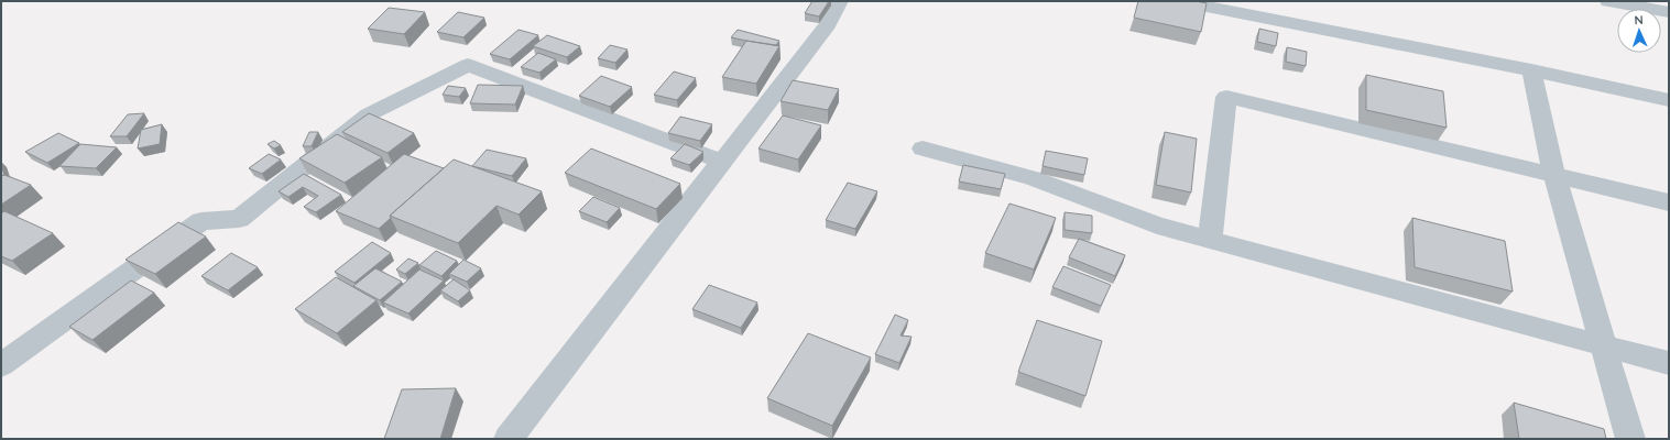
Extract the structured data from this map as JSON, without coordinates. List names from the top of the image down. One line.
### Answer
{"north":"top"}
